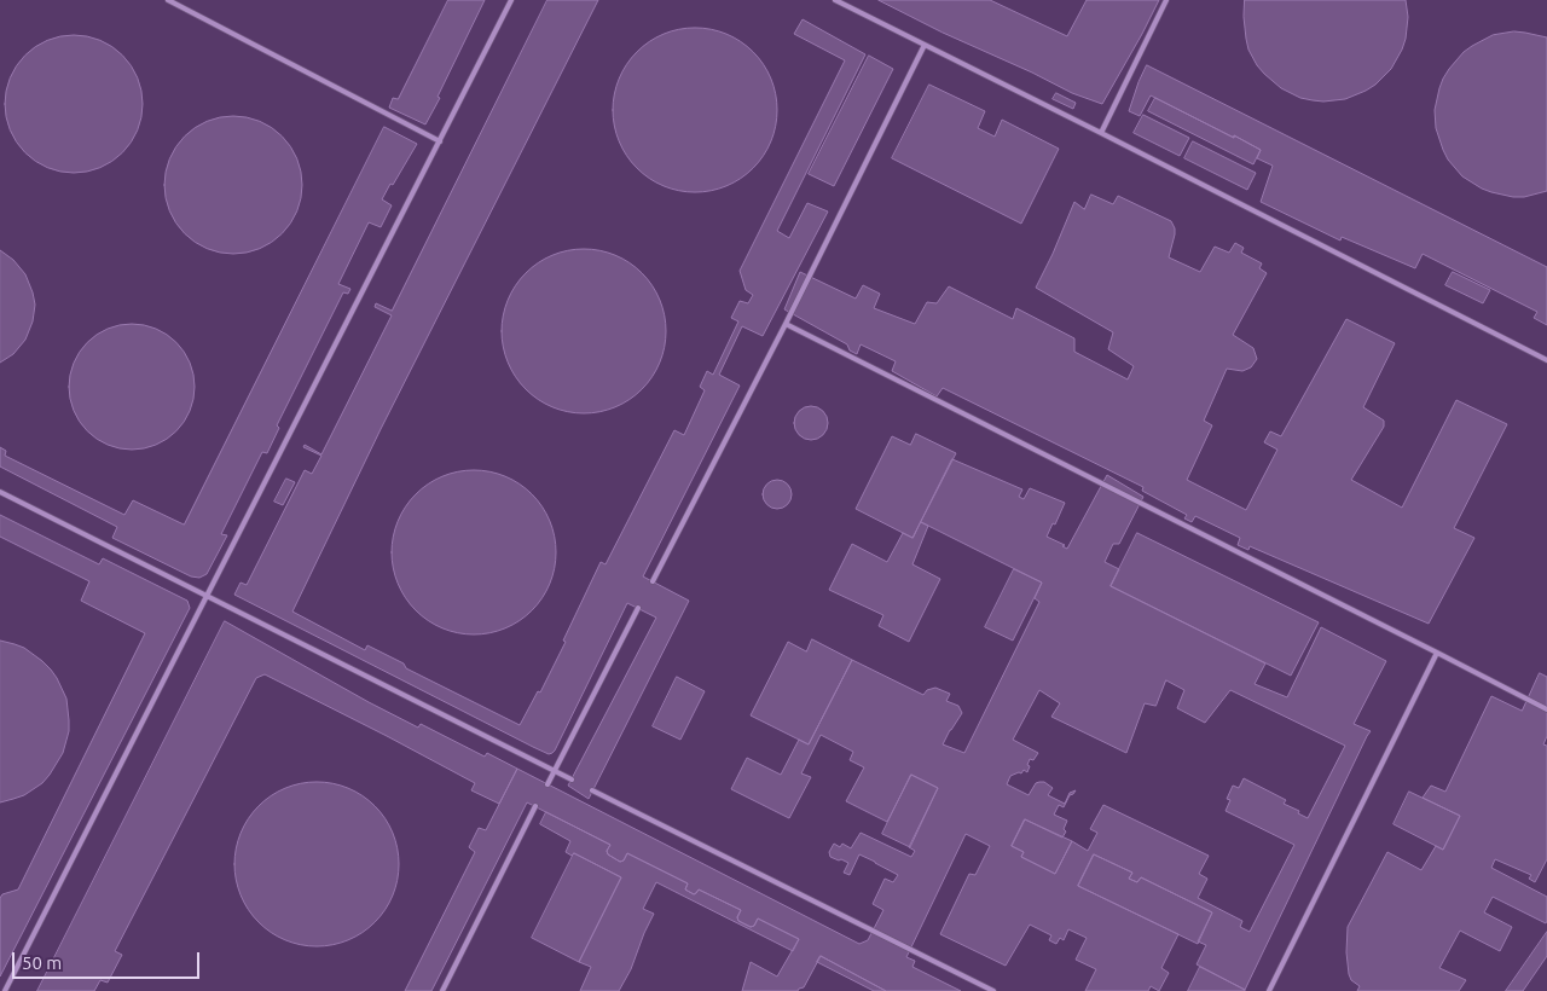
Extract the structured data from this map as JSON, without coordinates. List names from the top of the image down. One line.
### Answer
{"scale_bar":"50 m"}
